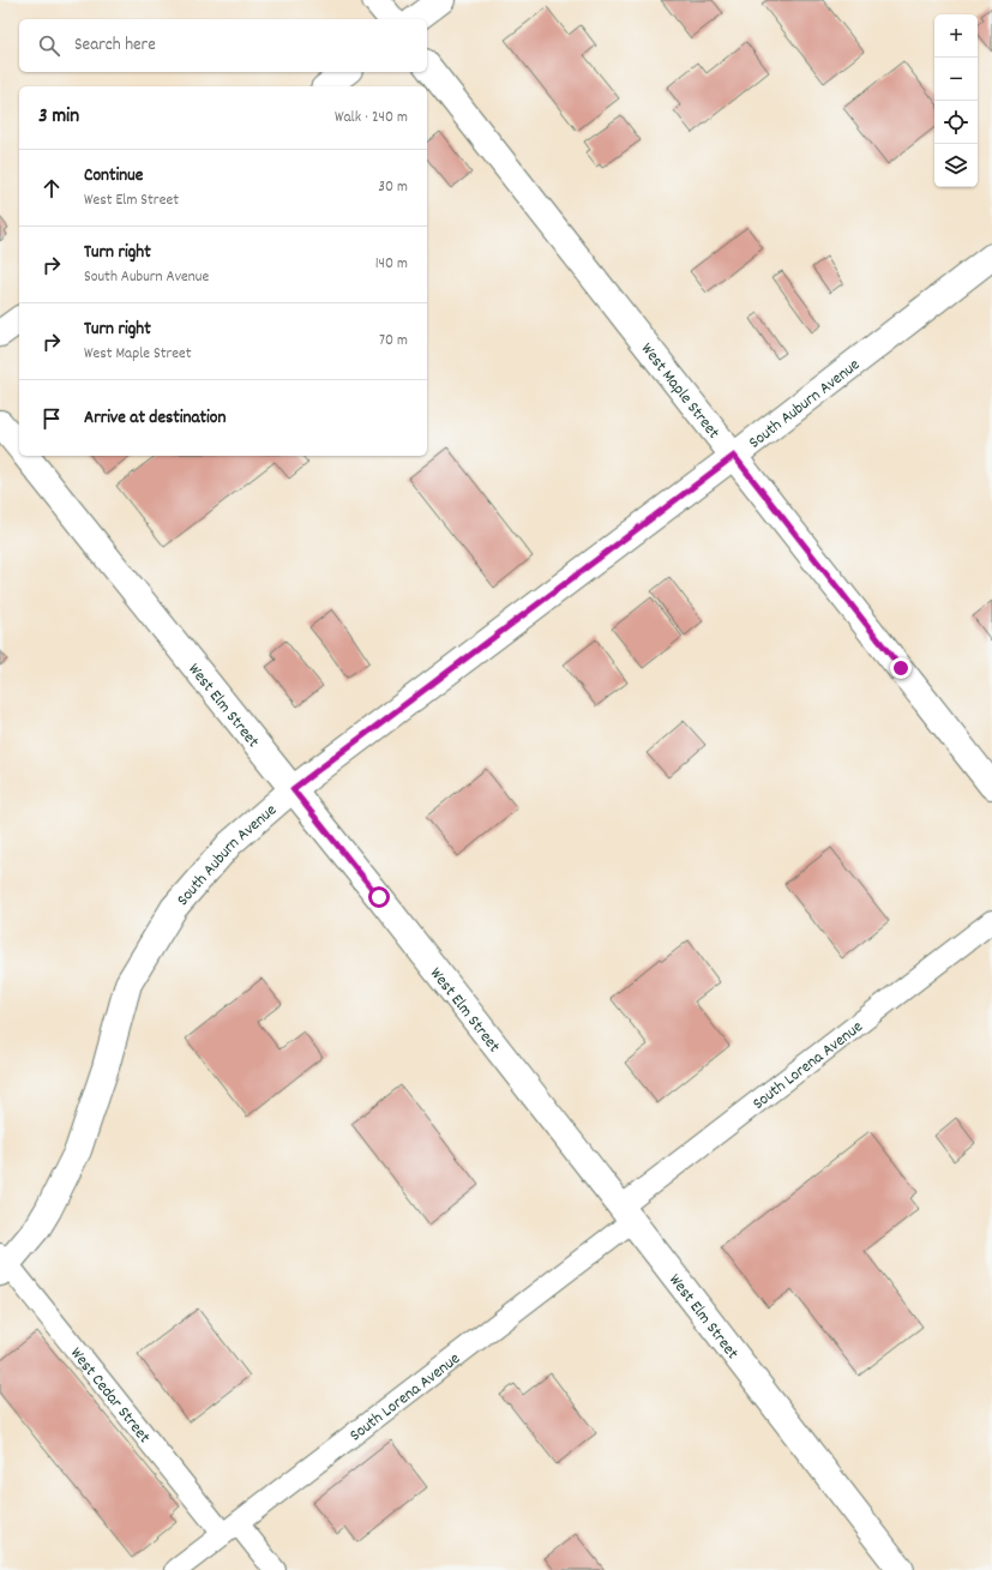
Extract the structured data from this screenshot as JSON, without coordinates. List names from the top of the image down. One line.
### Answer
{"streets":{"street":["West Maple Street","South Auburn Avenue","West Elm Street","South Lorena Avenue","West Cedar Street"]},"crossings":[["West Maple Street","South Auburn Avenue"],["South Auburn Avenue","West Elm Street"],["South Auburn Avenue","West Cedar Street"],["West Elm Street","South Lorena Avenue"],["South Lorena Avenue","West Cedar Street"]],"page":{"map_buttons":["+","−"],"search":"Search here","heading":["3 min","Walk · 240 m"],"list":[["Continue","West Elm Street","30 m"],["Turn right","South Auburn Avenue","140 m"],["Turn right","West Maple Street","70 m"],"Arrive at destination"]}}
